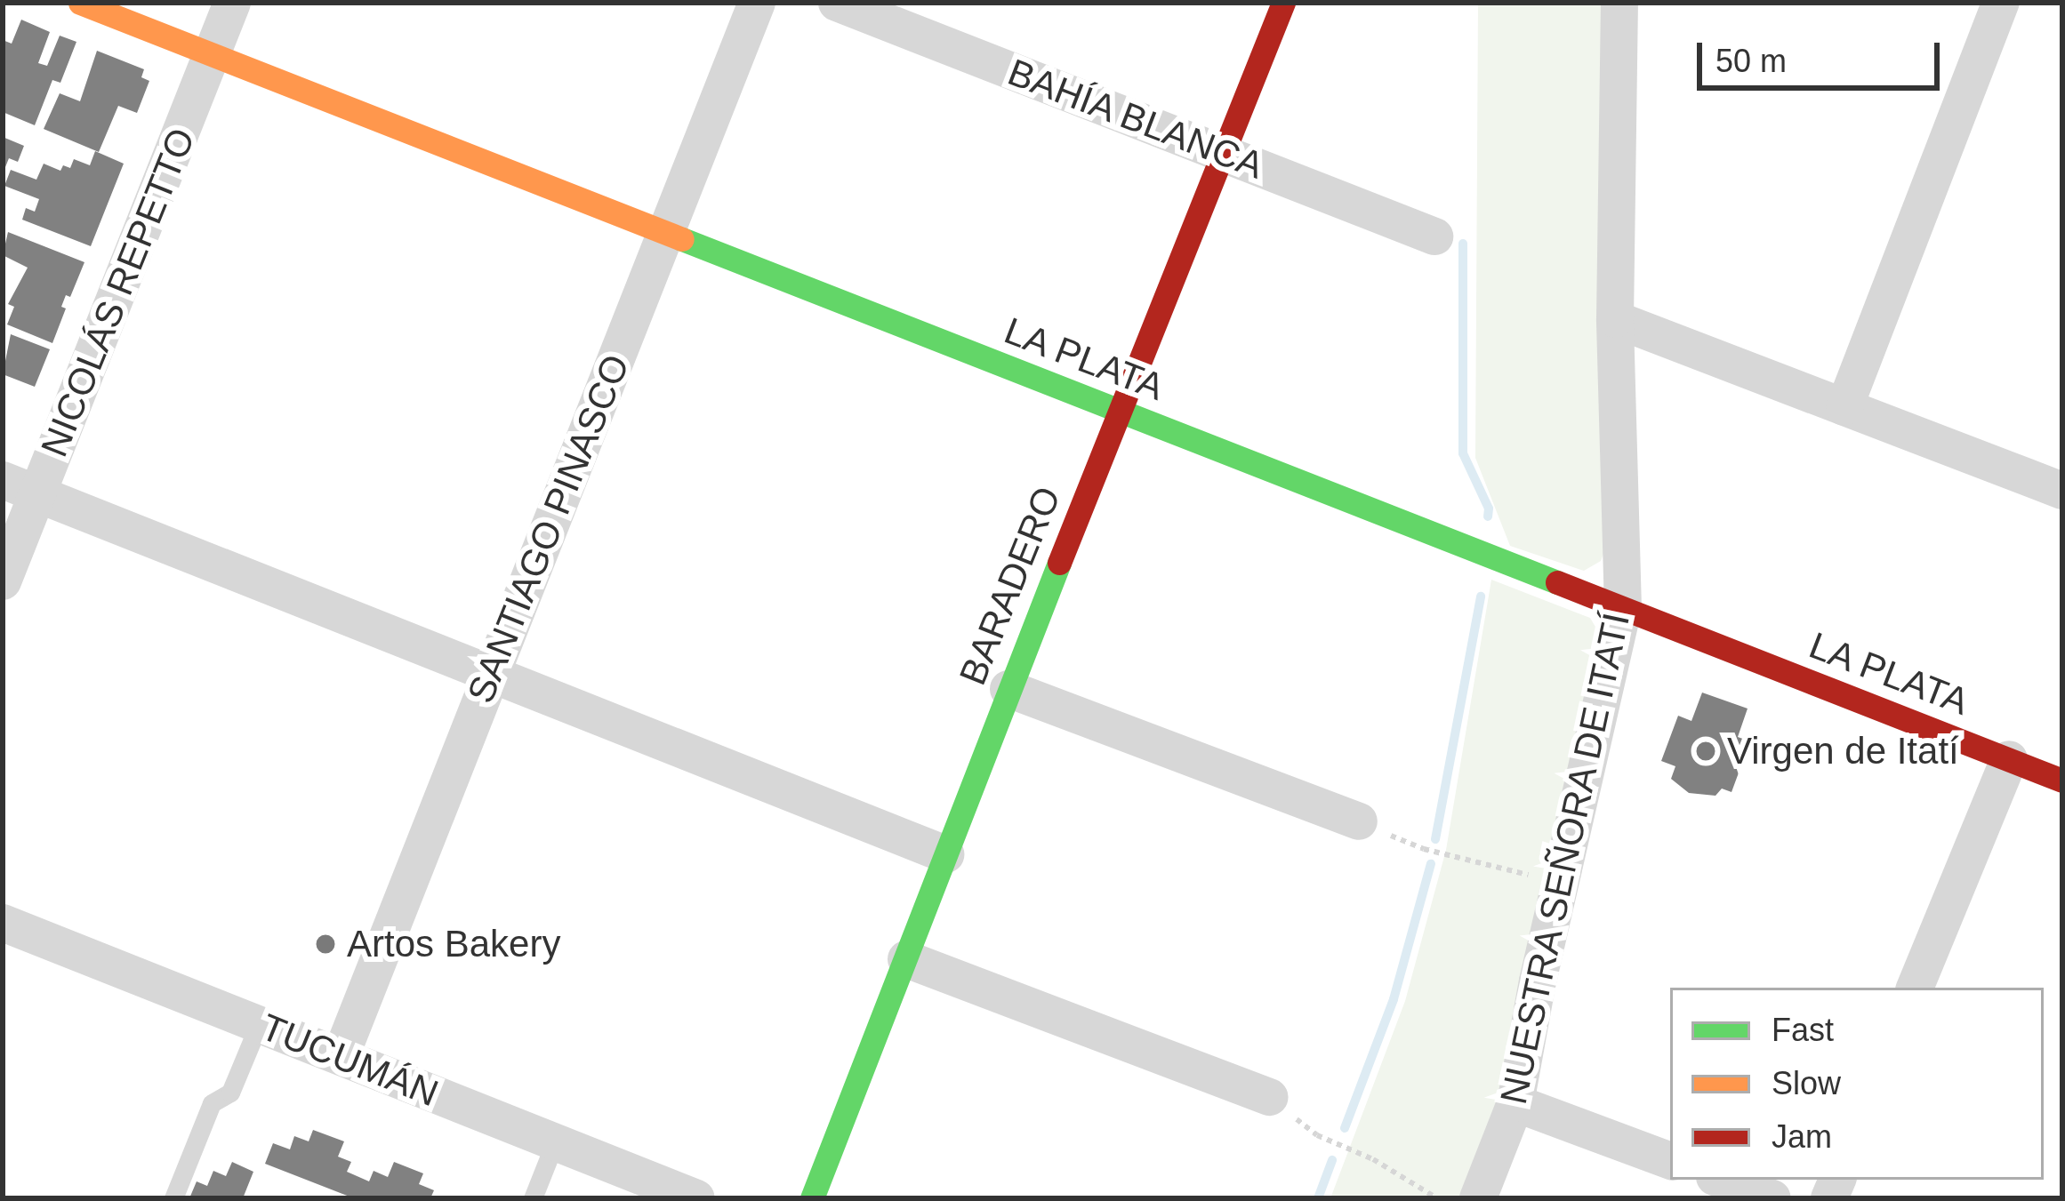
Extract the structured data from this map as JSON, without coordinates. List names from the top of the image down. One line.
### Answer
{"streets":{"street":["BAHÍA BLANCA","NICOLÁS REPETTO","LA PLATA","SANTIAGO PINASCO","BARADERO","NUESTRA SEÑORA DE ITATÍ","TUCUMÁN"]},"crossings":[["BAHÍA BLANCA","BARADERO"],["NICOLÁS REPETTO","LA PLATA"],["LA PLATA","SANTIAGO PINASCO"],["LA PLATA","BARADERO"],["LA PLATA","NUESTRA SEÑORA DE ITATÍ"],["SANTIAGO PINASCO","TUCUMÁN"]],"places":["Virgen de Itatí","Artos Bakery"],"legend":["Fast","Slow","Jam"],"scale_bar":"50 m"}
